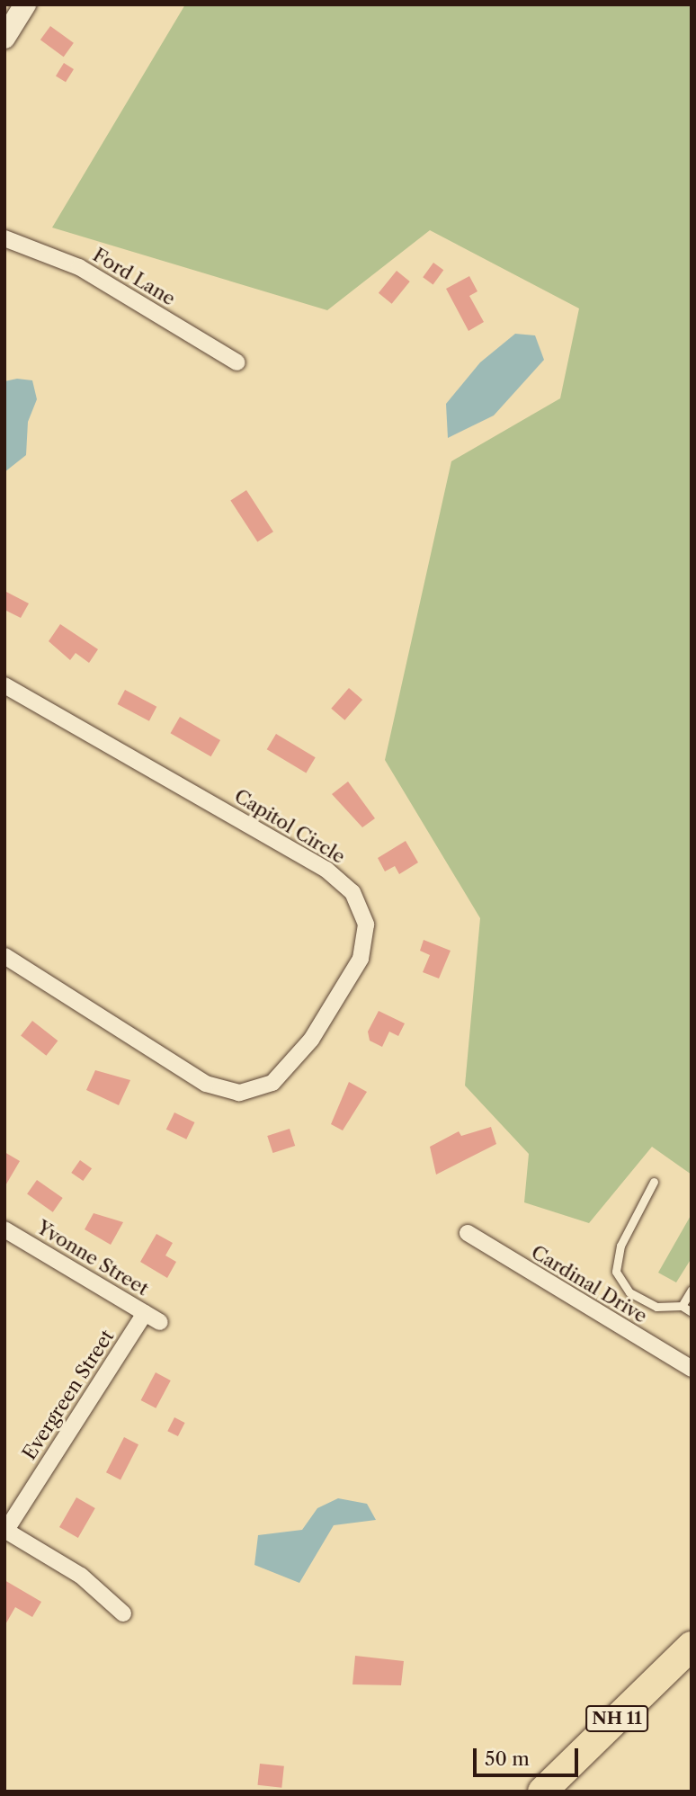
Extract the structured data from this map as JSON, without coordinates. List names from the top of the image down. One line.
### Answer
{"streets":{"highway":["NH 11"],"street":["Ford Lane","Capitol Circle","Yvonne Street","Cardinal Drive","Evergreen Street"]},"crossings":[["Yvonne Street","Evergreen Street"]],"scale_bar":"50 m"}
